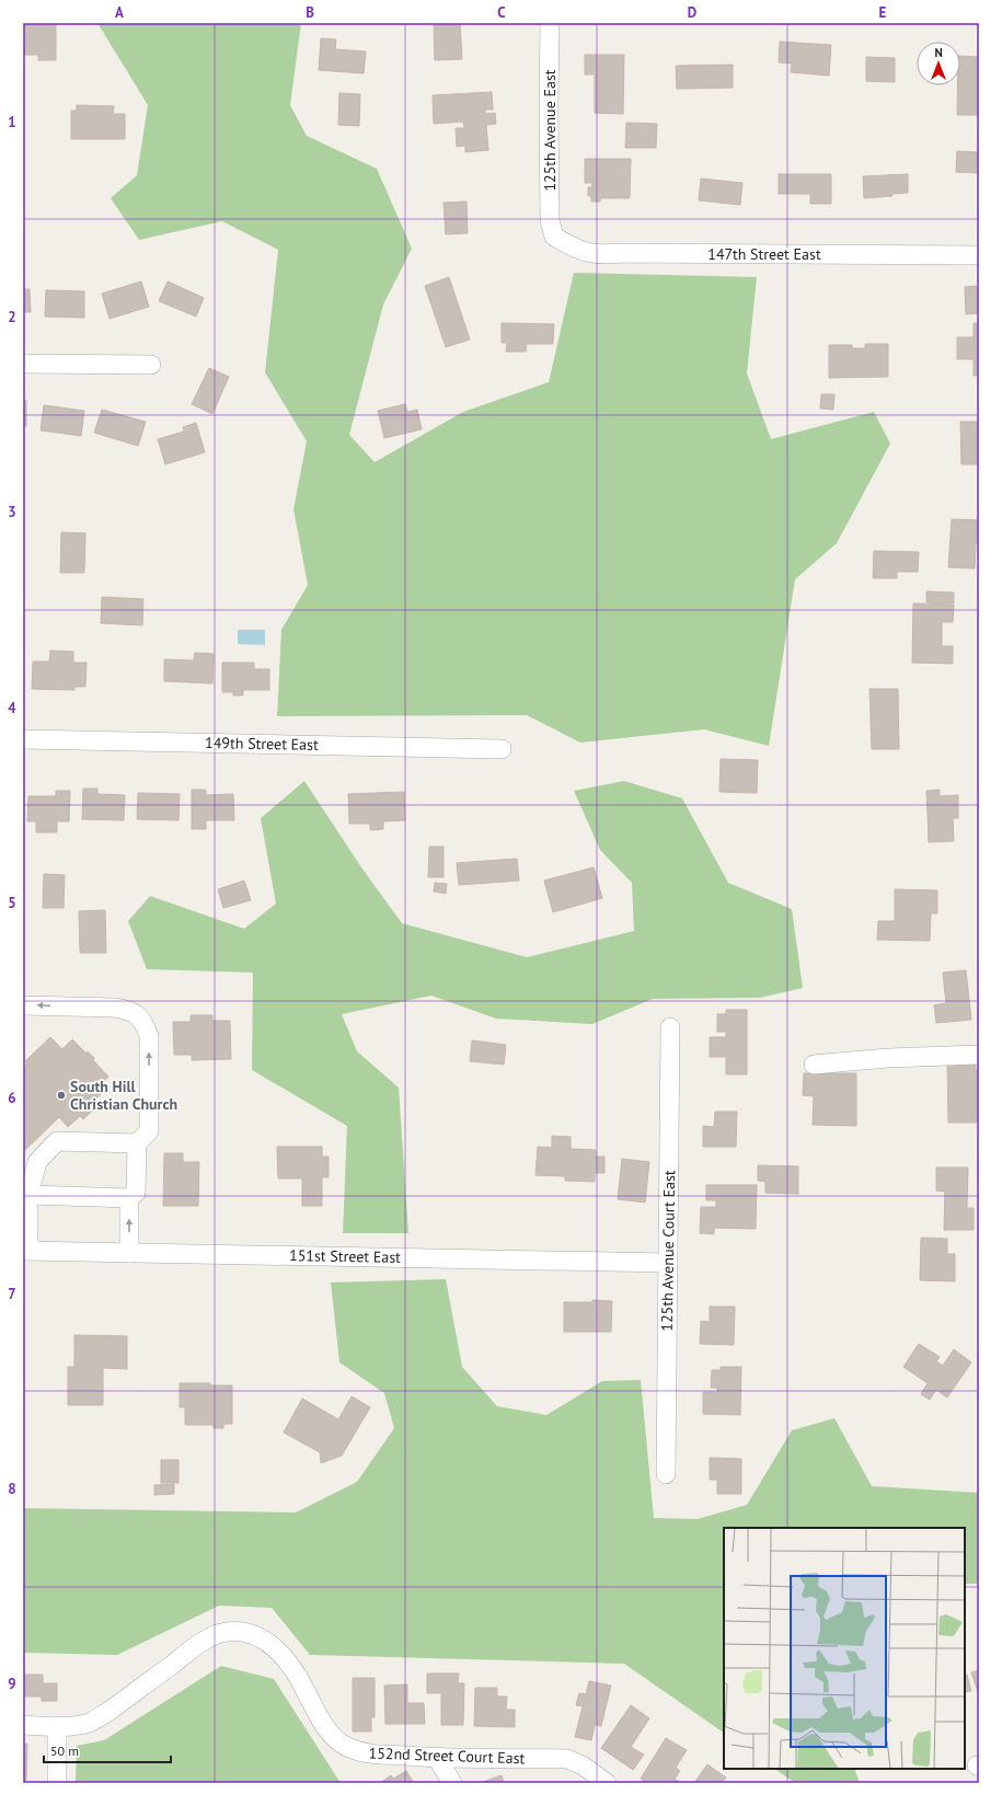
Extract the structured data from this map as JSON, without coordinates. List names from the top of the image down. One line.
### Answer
{"streets":{"street":["125th Avenue East","147th Street East","149th Street East","125th Avenue Court East","151st Street East","152nd Street Court East"]},"crossings":[["125th Avenue East","147th Street East"],["125th Avenue Court East","151st Street East"]],"places":["South Hill Christian Church"],"scale_bar":"50 m","north":"top","grid":{"columns":["A","B","C","D","E"],"rows":["1","2","3","4","5","6","7","8","9"]}}
